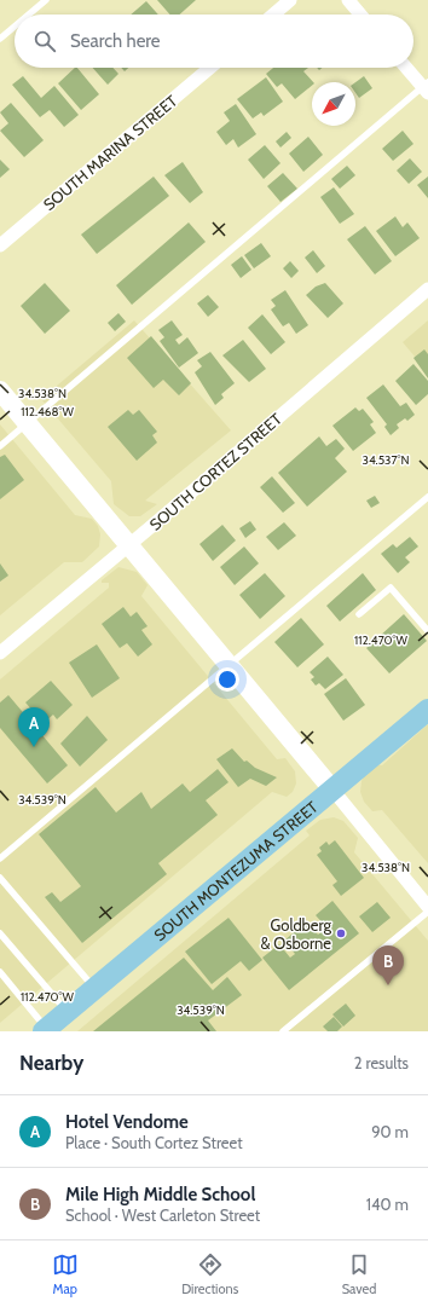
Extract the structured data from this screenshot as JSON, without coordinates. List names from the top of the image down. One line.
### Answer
{"streets":{"main road":["SOUTH MONTEZUMA STREET"],"street":["SOUTH MARINA STREET","SOUTH CORTEZ STREET"]},"places":["Goldberg & Osborne"],"north":"bottom left","page":{"search":"Search here","pins":["A","B"],"heading":["Nearby","2 results"],"list":[{"mark":"A","name":"Hotel Vendome","note":"Place · South Cortez Street","value":"90 m"},{"mark":"B","name":"Mile High Middle School","note":"School · West Carleton Street","value":"140 m"}],"nav":["Map","Directions","Saved"]},"coordinates":["34.538°N","112.468°W","34.537°N","112.470°W","34.539°N"]}
